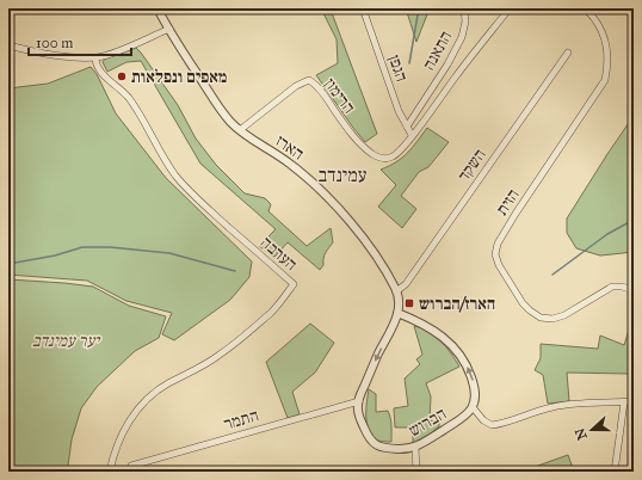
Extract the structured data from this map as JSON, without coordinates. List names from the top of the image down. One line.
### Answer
{"streets":{"street":["התאנה","הגפן","הרימון","הארז","השקד","הזית","הערבה","התמר","הברוש"]},"crossings":[["התאנה","הגפן"],["הגפן","הרימון"],["הרימון","הארז"],["הארז","השקד"],["הארז","התמר"],["הארז","הברוש"],["התמר","הברוש"]],"districts":["עמינדב"],"parks":["יער עמינדב"],"places":{"other":["מאפים ונפלאות"],"transit":["הארז/הברוש"]},"scale_bar":"100 m","north":"left"}
